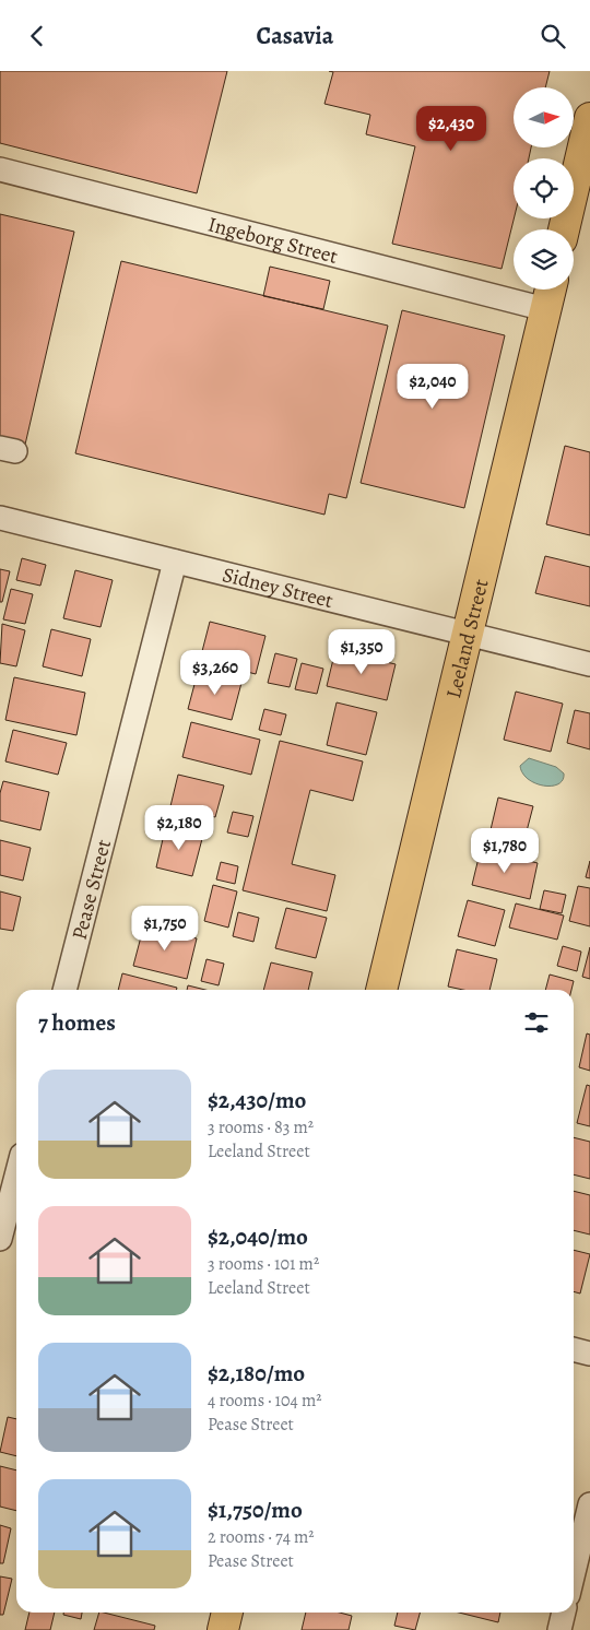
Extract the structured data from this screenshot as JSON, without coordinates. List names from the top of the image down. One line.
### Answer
{"streets":{"main road":["Leeland Street"],"street":["Ingeborg Street","Sidney Street","Pease Street"]},"crossings":[["Ingeborg Street","Leeland Street"],["Sidney Street","Leeland Street"],["Sidney Street","Pease Street"]],"north":"right","page":{"header":"Casavia","price":["$2,430","$2,040","$1,350","$3,260","$2,180","$1,780","$1,750"],"heading":"7 homes","list":[{"name":"$2,430/mo","note":"3 rooms · 83 m² · Leeland Street"},{"name":"$2,040/mo","note":"3 rooms · 101 m² · Leeland Street"},{"name":"$2,180/mo","note":"4 rooms · 104 m² · Pease Street"},{"name":"$1,750/mo","note":"2 rooms · 74 m² · Pease Street"}]}}
